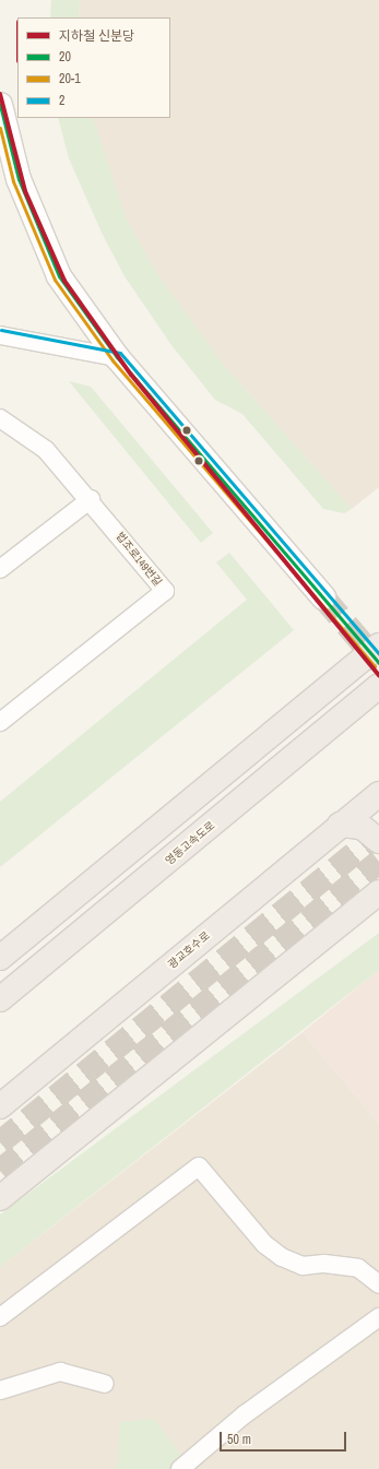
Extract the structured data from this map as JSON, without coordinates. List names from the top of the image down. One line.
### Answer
{"streets":{"highway":["영동고속도로","광교호수로"],"street":["법조로149번길"]},"lines":["metro line 신분당","transit line 20","transit line 20-1","transit line 2"],"legend":["지하철 신분당","20","20-1","2"],"scale_bar":"50 m"}
